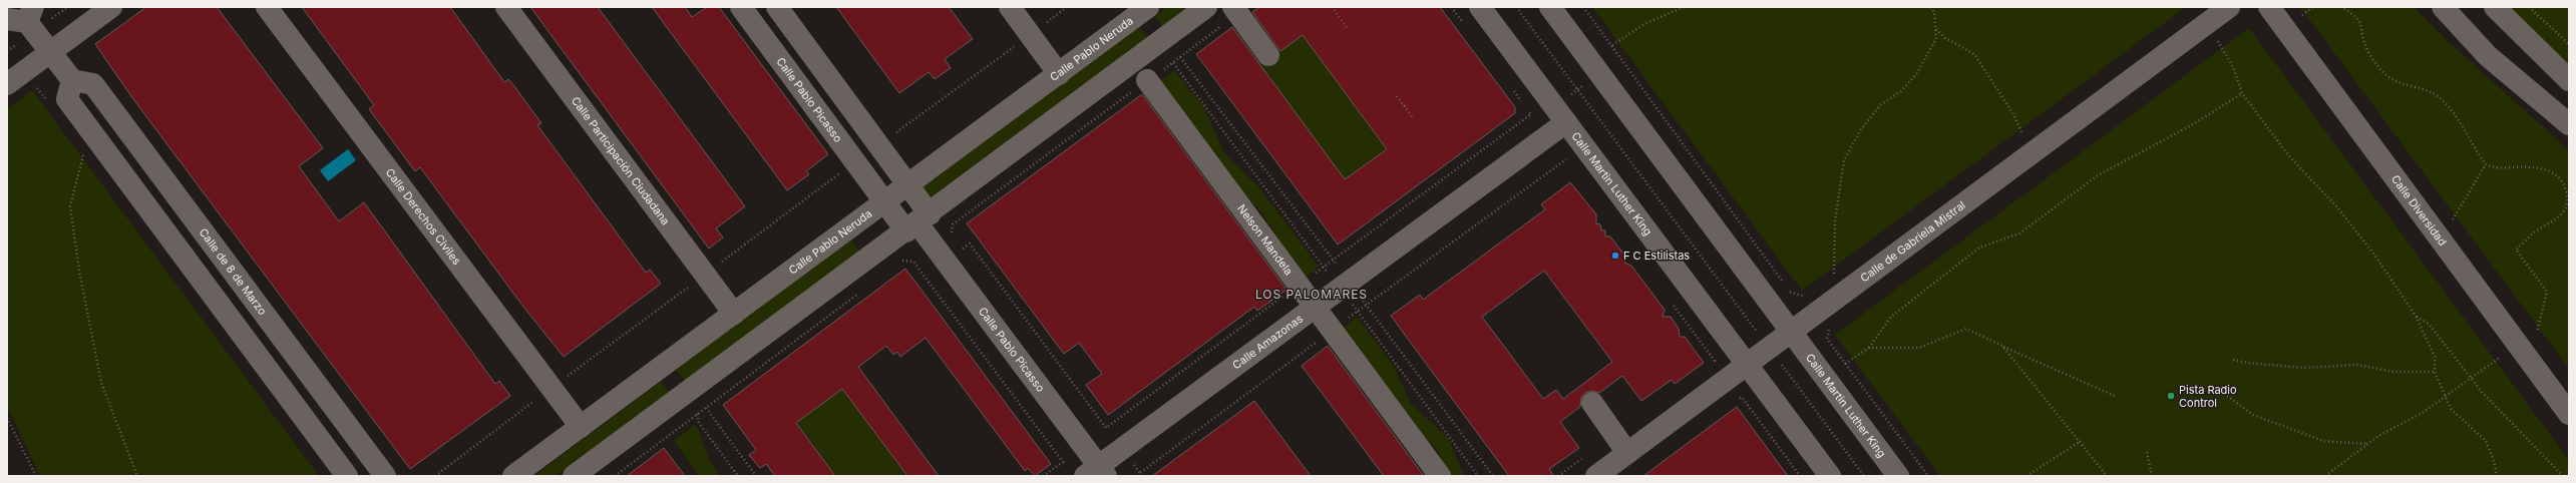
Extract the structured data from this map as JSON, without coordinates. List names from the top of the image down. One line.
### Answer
{"streets":{"street":["Calle Pablo Neruda","Calle Pablo Picasso","Calle Participación Ciudadana","Calle Martin Luther King","Calle Diversidad","Calle Derechos Civiles","Nelson Mandela","Calle de Gabriela Mistral","Calle de 8 de Marzo","Calle Amazonas"]},"crossings":[["Calle Pablo Neruda","Calle Pablo Picasso"],["Calle Pablo Neruda","Calle Participación Ciudadana"],["Calle Pablo Neruda","Calle Derechos Civiles"],["Calle Pablo Picasso","Calle Amazonas"],["Calle Martin Luther King","Calle de Gabriela Mistral"],["Calle Martin Luther King","Calle Amazonas"],["Nelson Mandela","Calle Amazonas"]],"districts":["LOS PALOMARES"],"places":["F C Estilistas","Pista Radio Control"]}
